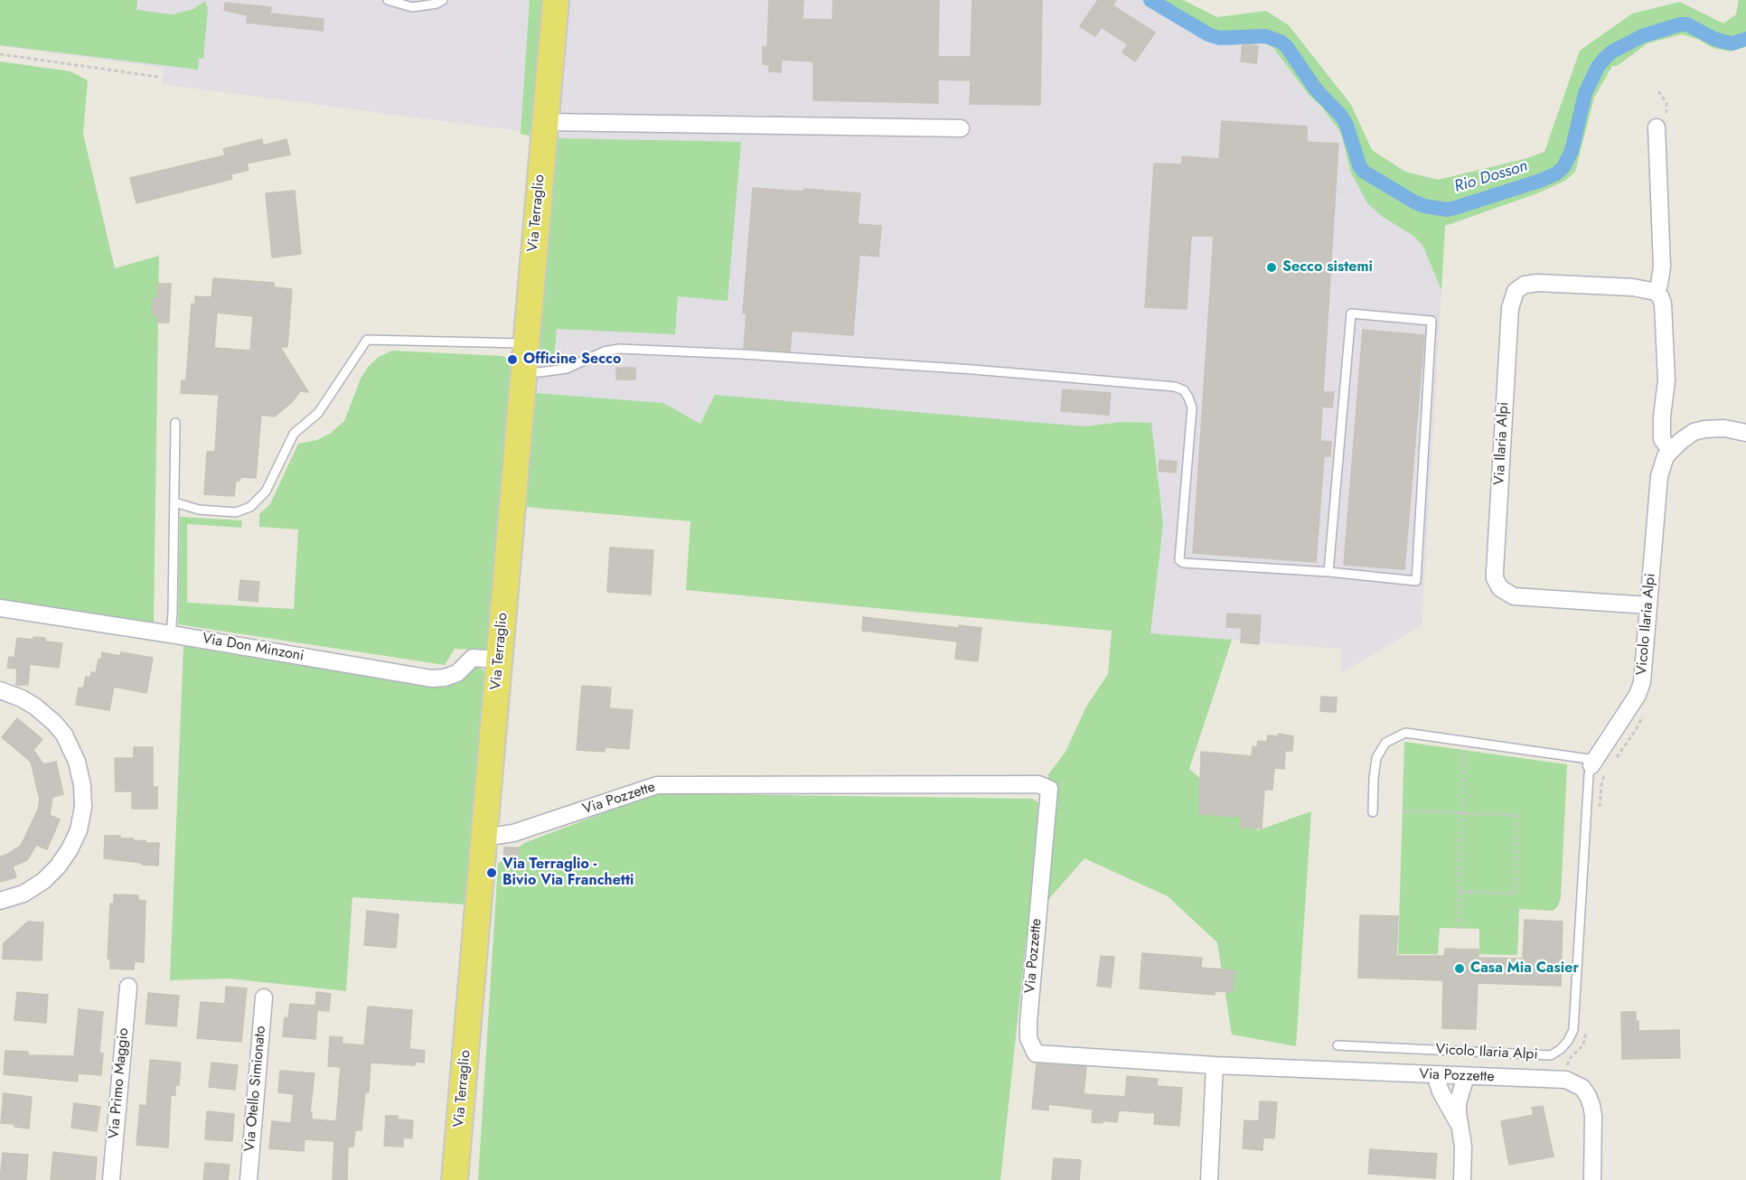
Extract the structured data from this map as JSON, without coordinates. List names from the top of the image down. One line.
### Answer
{"streets":{"main road":["Via Terraglio"],"street":["Via Ilaria Alpi","Vicolo Ilaria Alpi","Via Don Minzoni","Via Pozzette","Via Primo Maggio","Via Otello Simionato"]},"crossings":[["Via Terraglio","Via Don Minzoni"],["Via Terraglio","Via Pozzette"],["Via Ilaria Alpi","Vicolo Ilaria Alpi"]],"water":["Rio Dosson"],"places":["Secco sistemi","Officine Secco","Via Terraglio - Bivio Via Franchetti","Casa Mia Casier"]}
